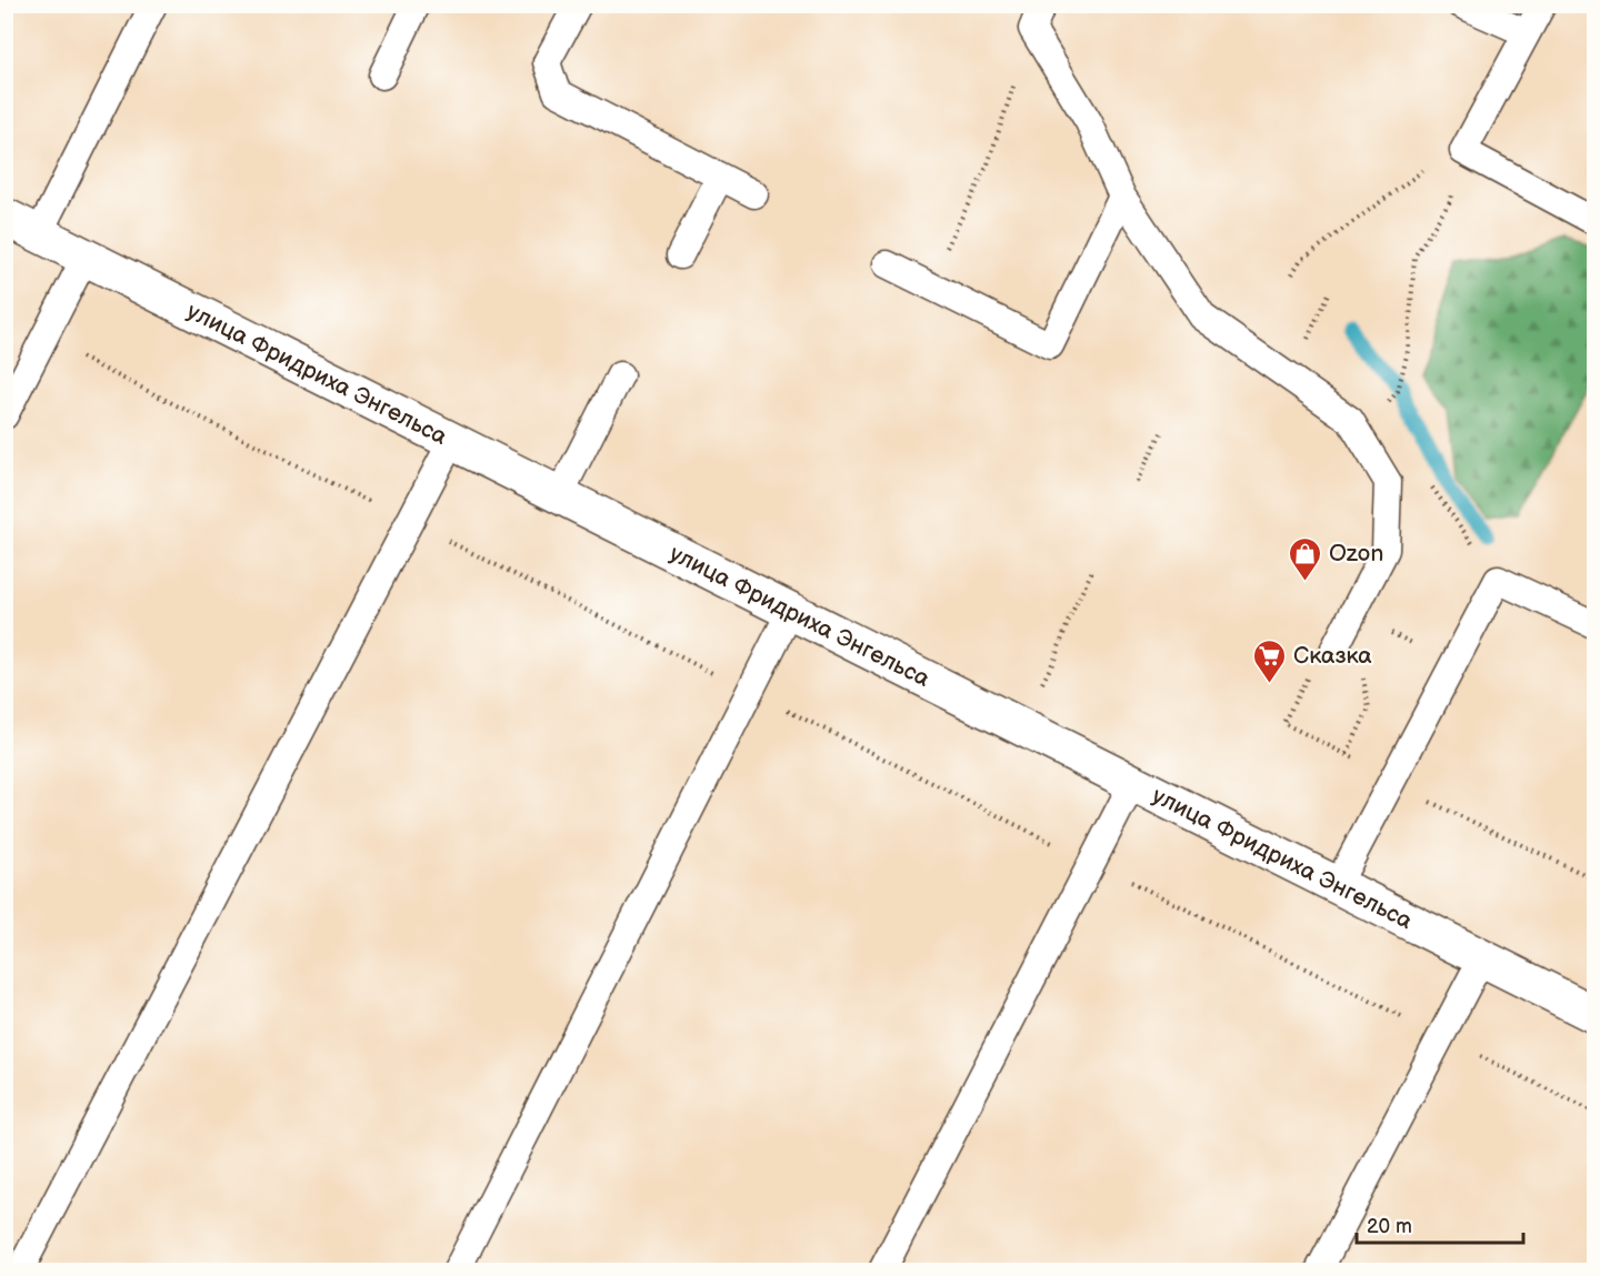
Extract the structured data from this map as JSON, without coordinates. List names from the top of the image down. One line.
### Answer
{"streets":{"street":["улица Фридриха Энгельса"]},"places":{"shop":["Ozon"],"supermarket":["Сказка"]},"scale_bar":"20 m"}
